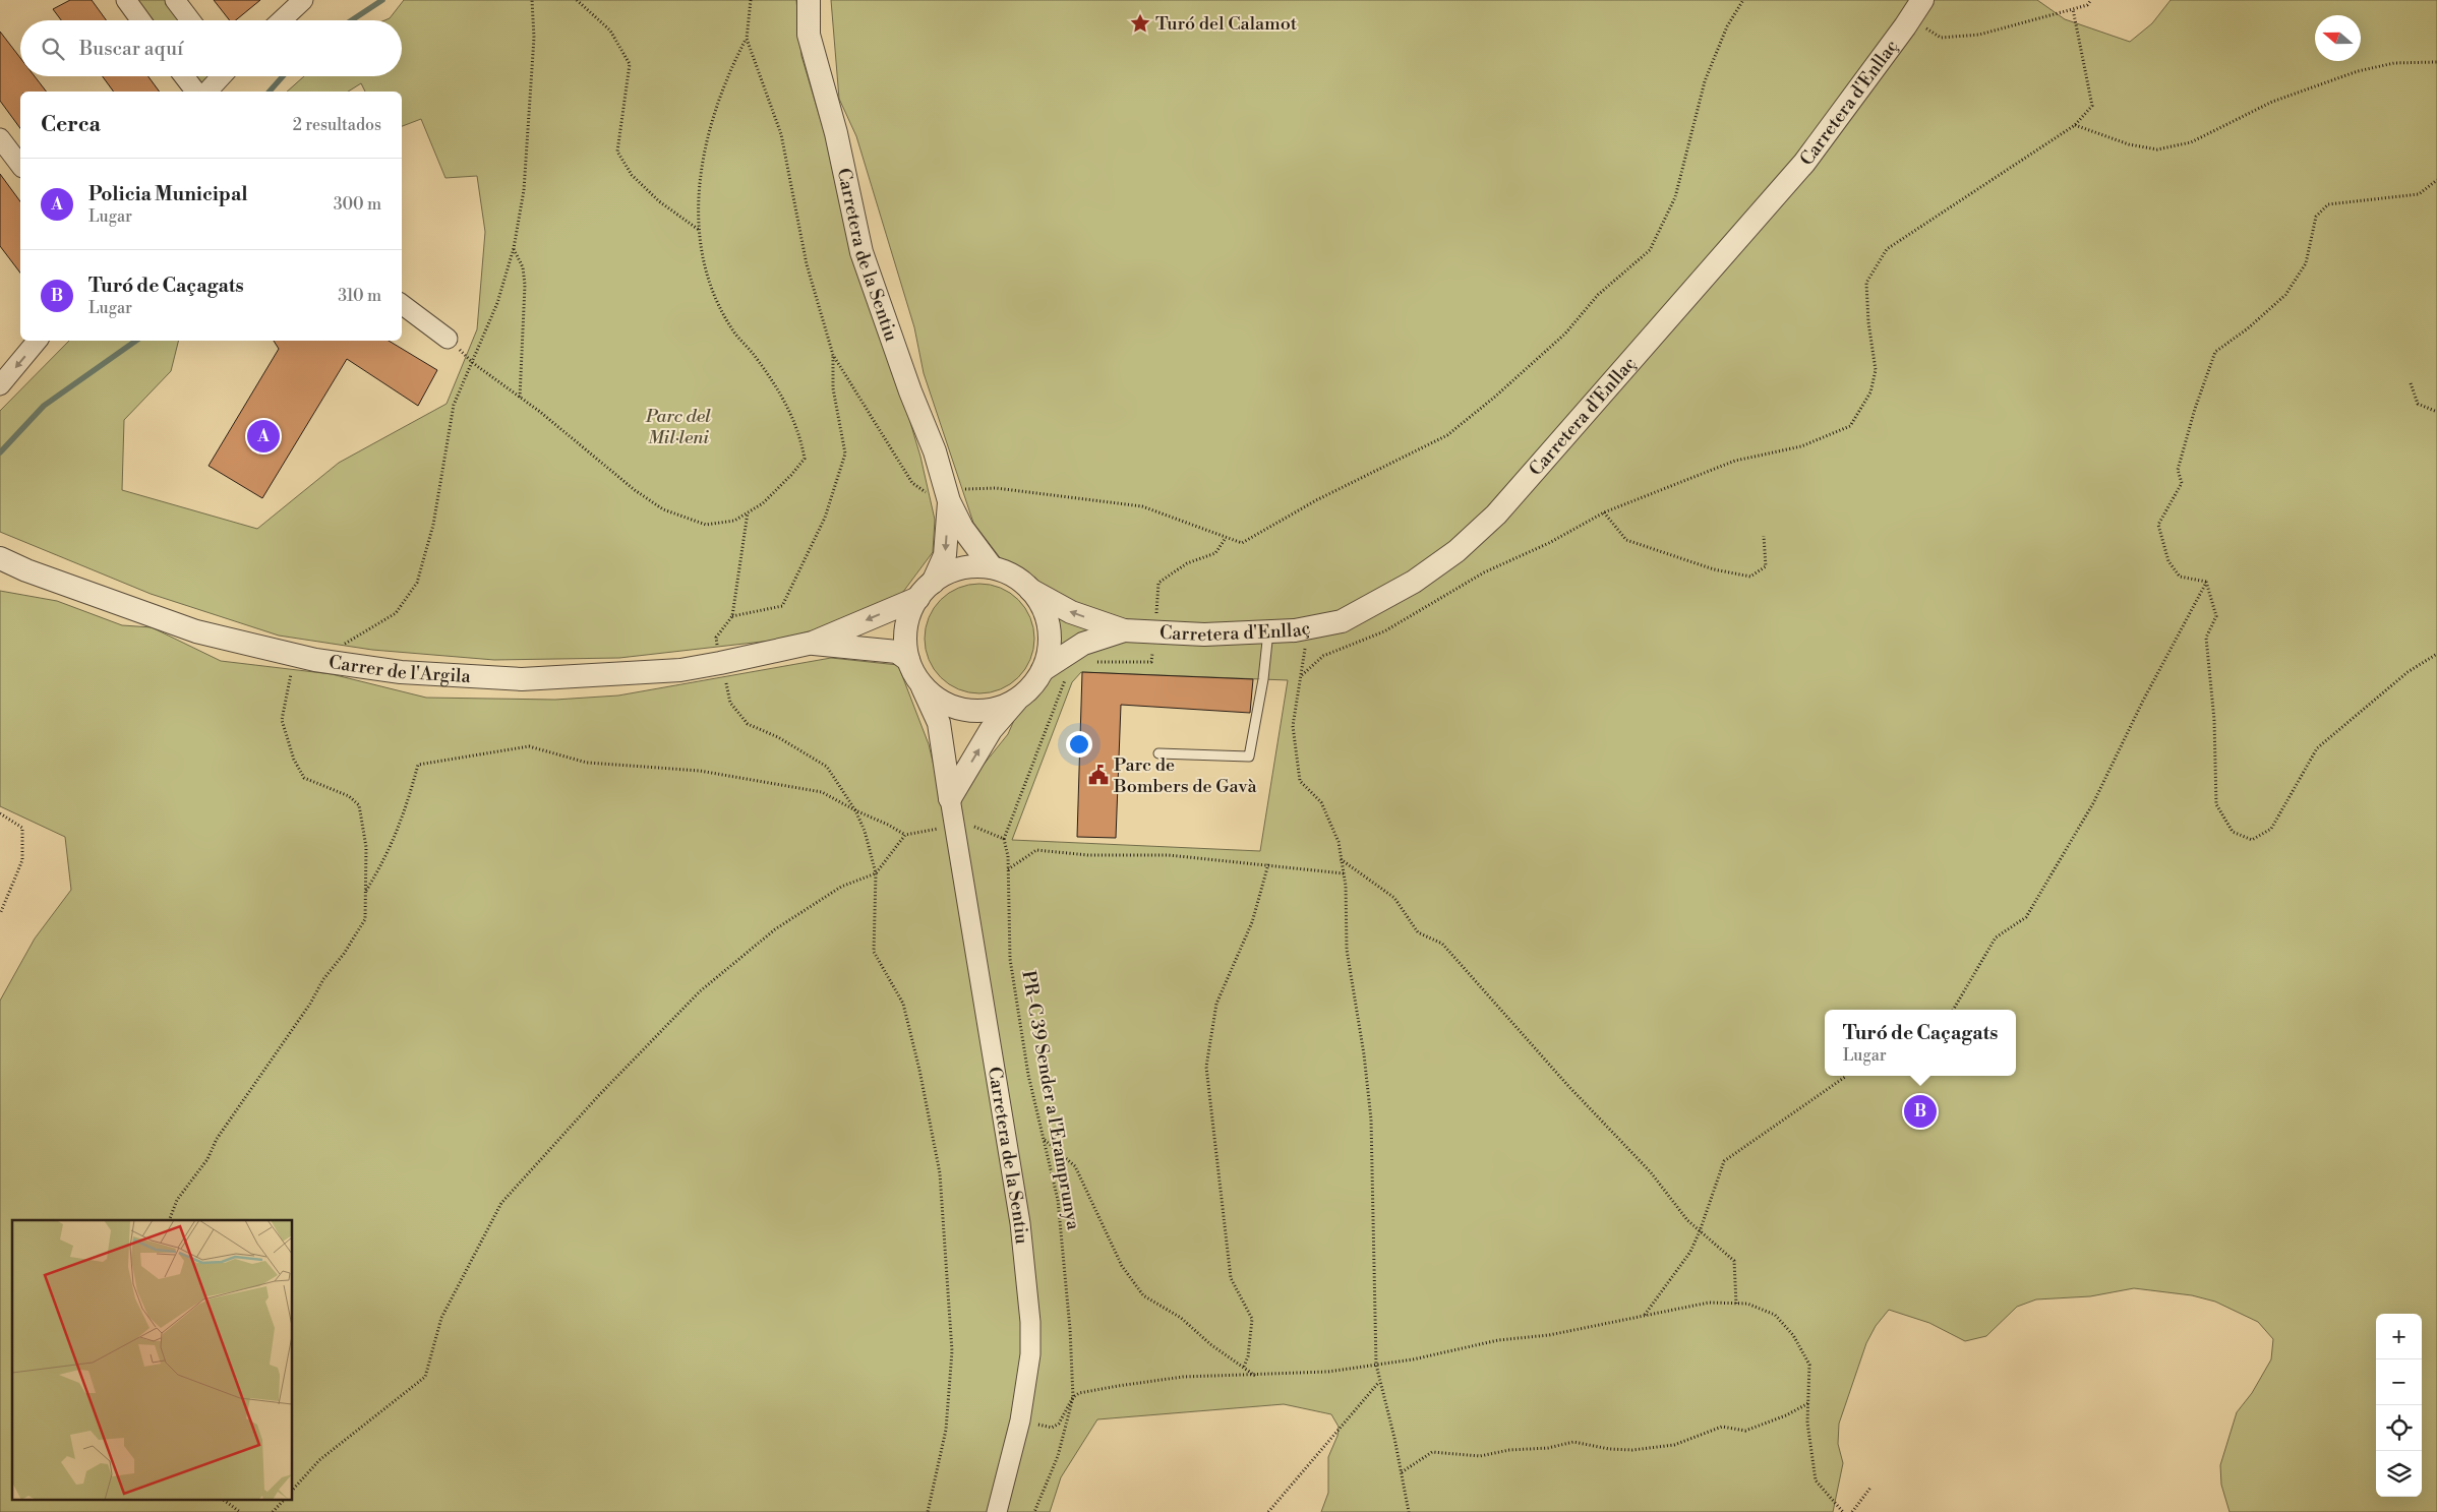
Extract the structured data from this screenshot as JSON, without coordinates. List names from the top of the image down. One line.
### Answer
{"streets":{"street":["Carretera d'Enllaç","Carretera de la Sentiu","Carrer de l'Argila"],"path":["PR-C 39 Sender a l'Eramprunya"]},"crossings":[["Carretera d'Enllaç","Carretera de la Sentiu"],["Carretera d'Enllaç","Carrer de l'Argila"],["Carretera de la Sentiu","Carrer de l'Argila"]],"parks":["Parc del Mil·leni"],"places":{"place":["Turó del Calamot"],"public building":["Parc de Bombers de Gavà"]},"north":"left","page":{"search":"Buscar aquí","heading":["Cerca","2 resultados"],"list":[{"mark":"A","name":"Policia Municipal","note":"Lugar","value":"300 m"},{"mark":"B","name":"Turó de Caçagats","note":"Lugar","value":"310 m"}],"pins":["A","B"],"popup":["Turó de Caçagats","Lugar"],"map_buttons":["+","−"]}}
